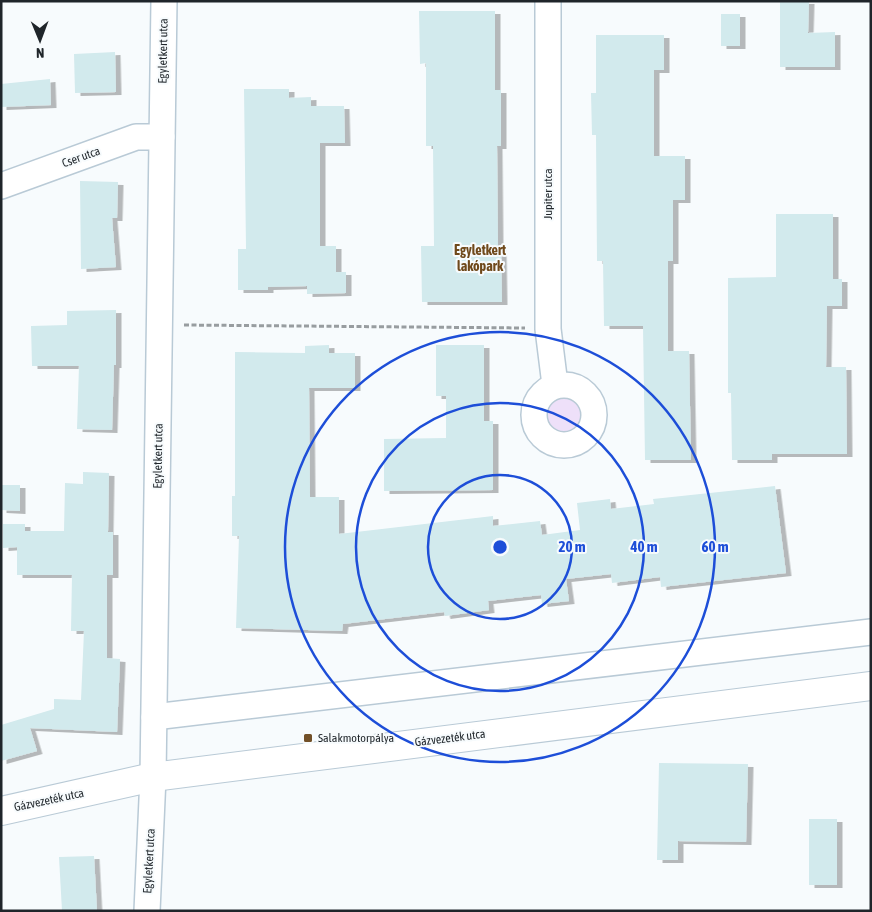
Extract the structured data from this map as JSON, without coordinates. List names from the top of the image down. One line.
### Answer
{"streets":{"street":["Egyletkert utca","Cser utca","Jupiter utca","Gázvezeték utca"]},"crossings":[["Egyletkert utca","Cser utca"],["Egyletkert utca","Gázvezeték utca"]],"districts":["Egyletkert lakópark"],"places":{"transit":["Salakmotorpálya"]},"north":"bottom","rings":["20 m","40 m","60 m"]}
